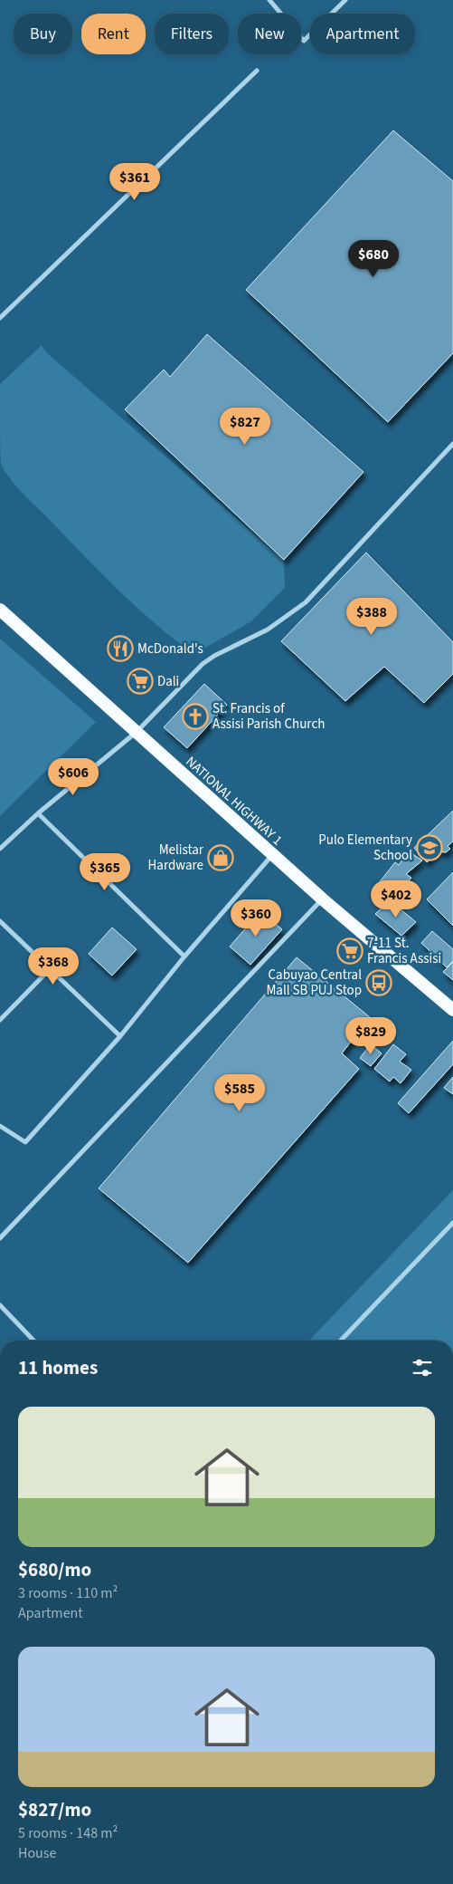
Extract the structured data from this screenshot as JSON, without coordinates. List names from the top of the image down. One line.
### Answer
{"streets":{"highway":["NATIONAL HIGHWAY 1"]},"places":{"restaurant":["McDonald's"],"supermarket":["Dali","7-11 St. Francis Assisi"],"church":["St. Francis of Assisi Parish Church"],"school or university":["Pulo Elementary School"],"shop":["Melistar Hardware"],"bus stop":["Cabuyao Central Mall SB PUJ Stop"]},"page":{"chip":["Buy","Rent","Filters","New","Apartment"],"price":["$361","$680","$827","$388","$606","$365","$402","$360","$368","$829","$585"],"heading":"11 homes","list":[{"name":"$680/mo","note":"3 rooms · 110 m² · Apartment"},{"name":"$827/mo","note":"5 rooms · 148 m² · House"}]}}
